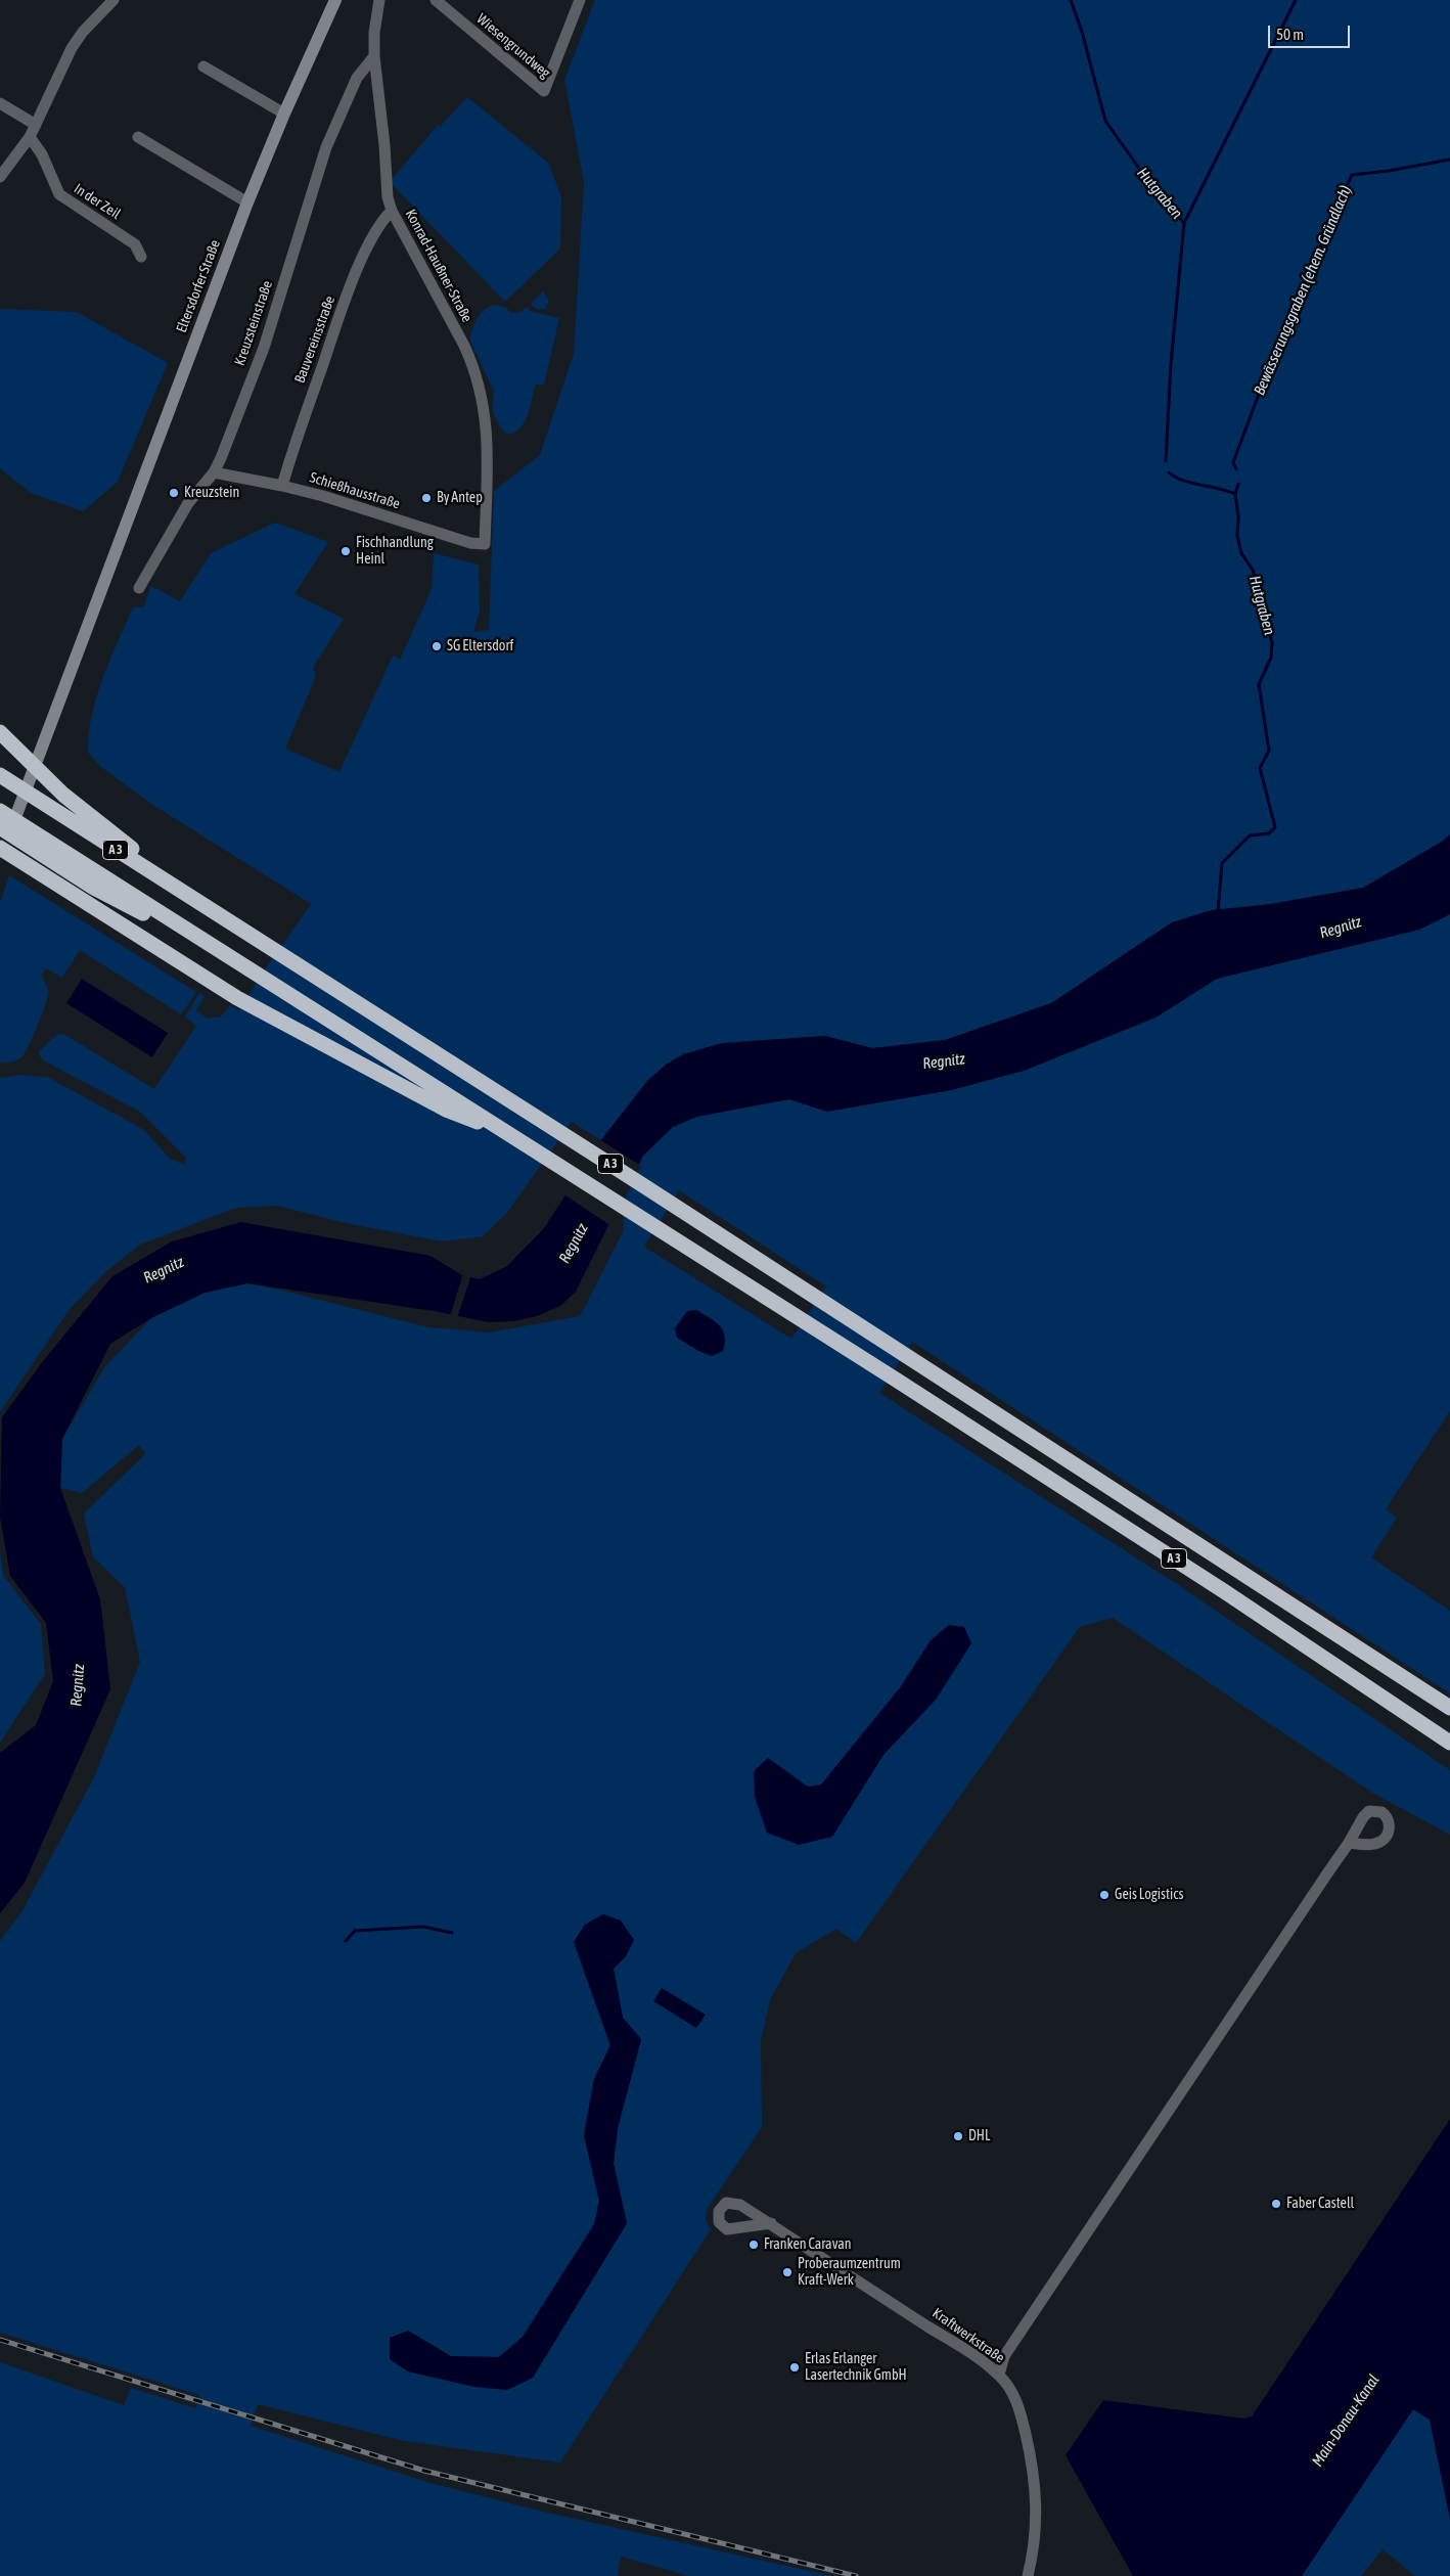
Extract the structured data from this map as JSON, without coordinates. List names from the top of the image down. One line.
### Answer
{"streets":{"highway":["A 3"],"street":["Wiesengrundweg","In der Zeil","Konrad-Haußner-Straße","Eltersdorfer Straße","Kreuzsteinstraße","Bauvereinsstraße","Schießhausstraße","Kraftwerkstraße"]},"crossings":[["Konrad-Haußner-Straße","Kreuzsteinstraße"],["Konrad-Haußner-Straße","Bauvereinsstraße"],["Konrad-Haußner-Straße","Schießhausstraße"],["Kreuzsteinstraße","Schießhausstraße"],["Bauvereinsstraße","Schießhausstraße"]],"water":["Hutgraben","Bewässerungsgraben (ehem. Gründlach)","Regnitz","Main-Donau-Kanal"],"places":["Kreuzstein","By Antep","Fischhandlung Heinl","SG Eltersdorf","Geis Logistics","DHL","Faber Castell","Franken Caravan","Proberaumzentrum Kraft-Werk","Erlas Erlanger Lasertechnik GmbH"],"scale_bar":"50 m"}
